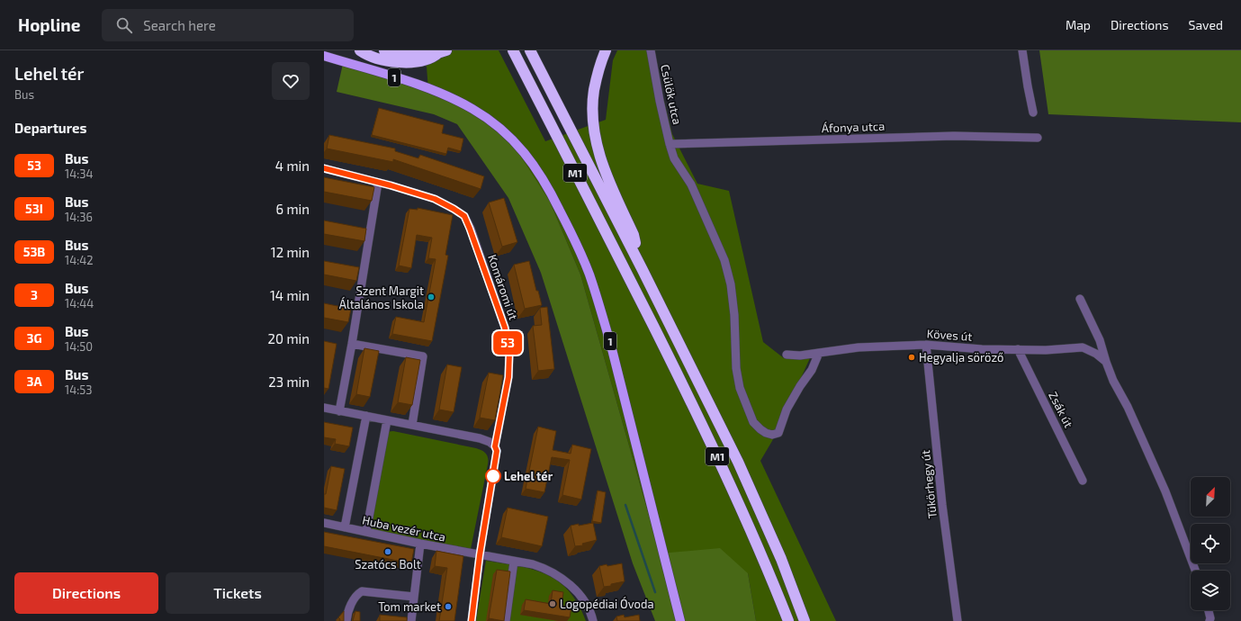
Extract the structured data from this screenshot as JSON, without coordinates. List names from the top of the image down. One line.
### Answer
{"streets":{"highway":["M1"],"main road":["1"],"street":["Csülök utca","Áfonya utca","Komáromi út","Köves út","Zsák út","Tükörhegy út","Huba vezér utca"]},"crossings":[["Csülök utca","Áfonya utca"],["Csülök utca","Köves út"],["Komáromi út","Huba vezér utca"],["Köves út","Zsák út"],["Köves út","Tükörhegy út"]],"places":["Szent Margit Általános Iskola","Hegyalja söröző","Lehel tér","Szatócs Bolt","Logopédiai Óvoda","Tom market"],"lines":["bus line 53"],"north":"top right","page":{"header":"Hopline","search":"Search here","nav":["Map","Directions","Saved"],"heading":[["Lehel tér","Bus"],"Departures"],"on_map":"53","list":[{"mark":"53","name":"Bus","note":"14:34","value":"4 min"},{"mark":"53I","name":"Bus","note":"14:36","value":"6 min"},{"mark":"53B","name":"Bus","note":"14:42","value":"12 min"},{"mark":"3","name":"Bus","note":"14:44","value":"14 min"},{"mark":"3G","name":"Bus","note":"14:50","value":"20 min"},{"mark":"3A","name":"Bus","note":"14:53","value":"23 min"}],"buttons":["Directions","Tickets"]}}
